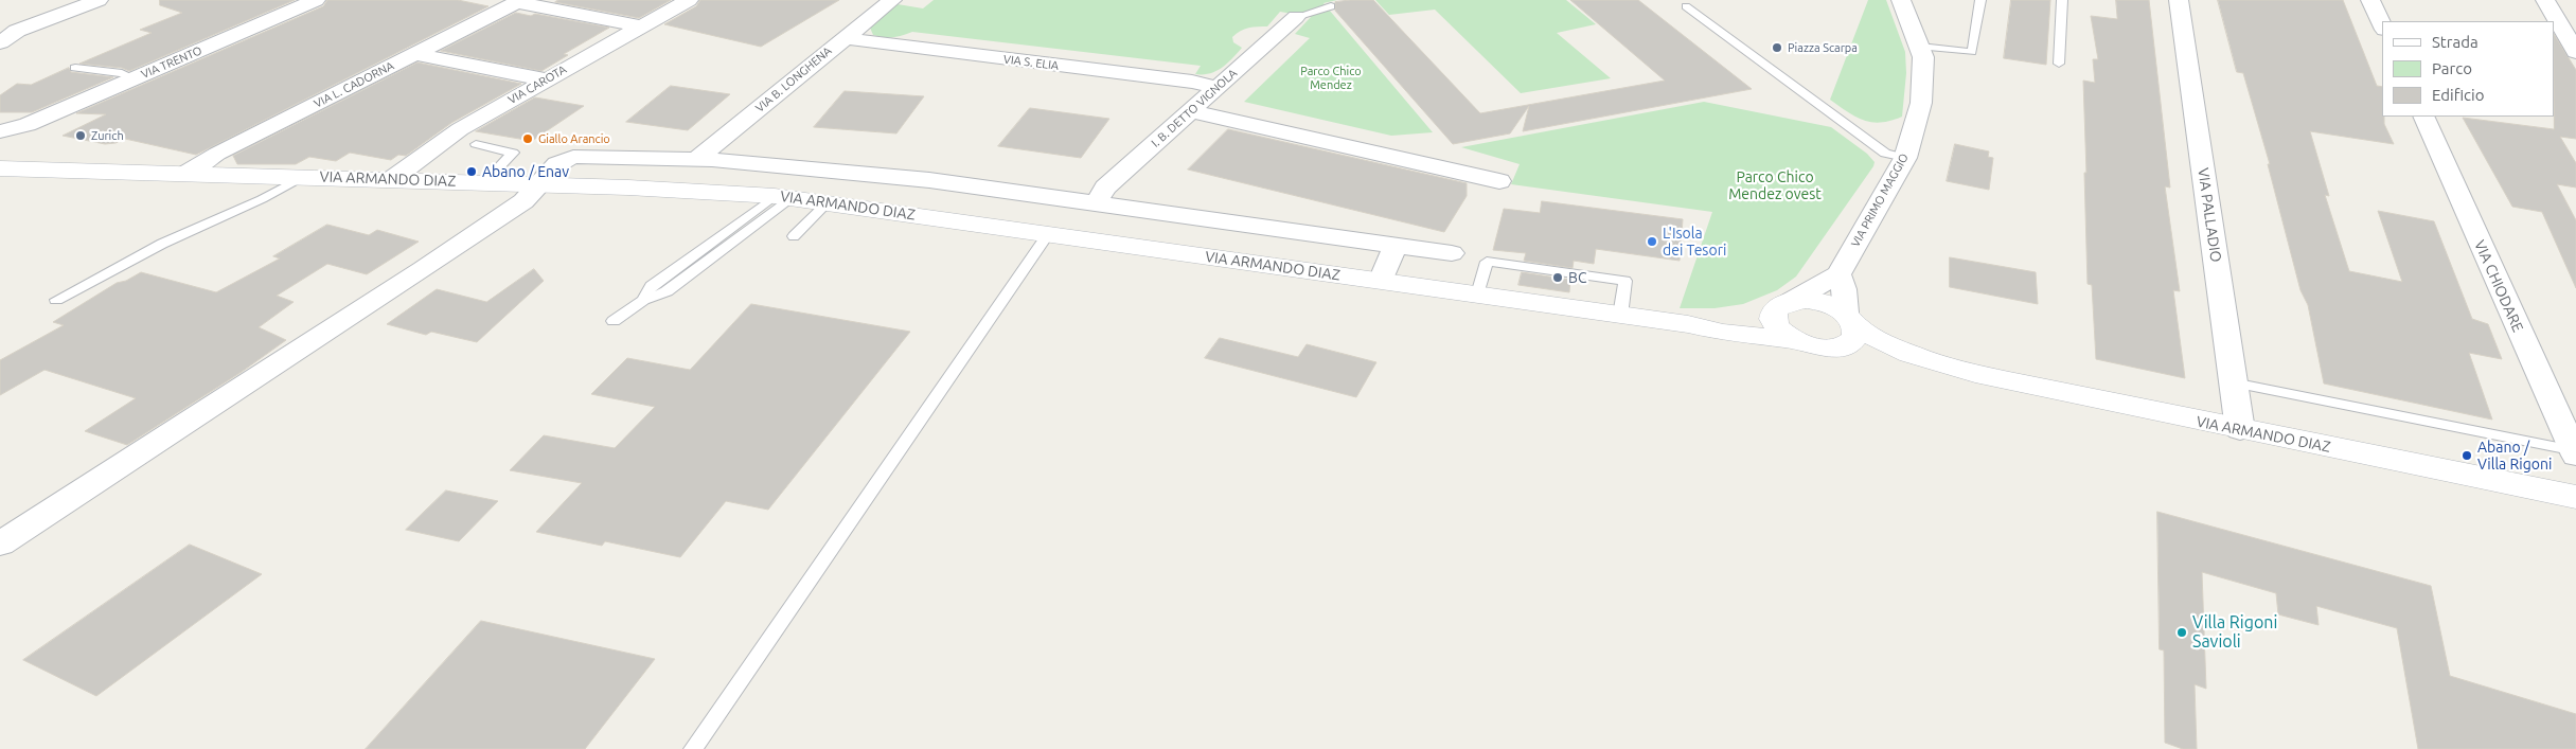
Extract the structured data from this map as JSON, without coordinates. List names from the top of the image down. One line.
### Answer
{"streets":{"street":["VIA TRENTO","VIA S. ELIA","VIA B. LONGHENA","VIA L. CADORNA","VIA CAROTA","I. B. DETTO VIGNOLA","VIA ARMANDO DIAZ","VIA PRIMO MAGGIO","VIA PALLADIO","VIA CHIODARE"]},"crossings":[["VIA S. ELIA","VIA B. LONGHENA"],["VIA S. ELIA","I. B. DETTO VIGNOLA"],["VIA L. CADORNA","VIA ARMANDO DIAZ"],["VIA CAROTA","VIA ARMANDO DIAZ"],["VIA ARMANDO DIAZ","VIA PALLADIO"]],"parks":["Parco Chico Mendez","Parco Chico Mendez ovest"],"places":["Piazza Scarpa","Zurich","Giallo Arancio","Abano / Enav","L'Isola dei Tesori","BC","Abano / Villa Rigoni","Villa Rigoni Savioli"],"legend":["Strada","Parco","Edificio"]}
